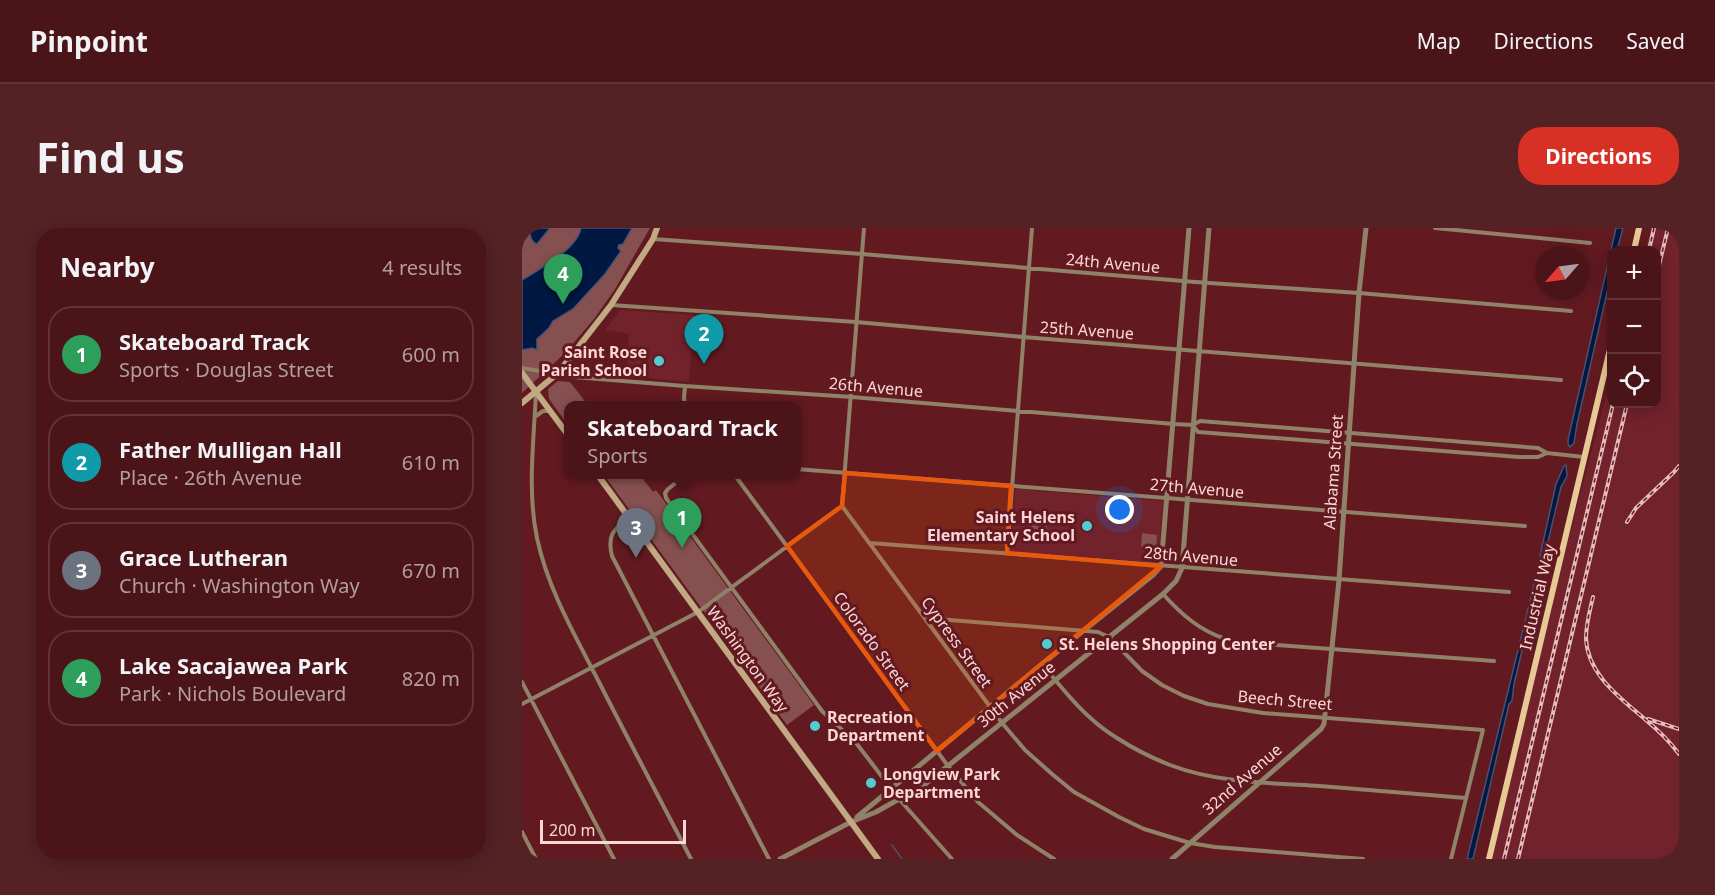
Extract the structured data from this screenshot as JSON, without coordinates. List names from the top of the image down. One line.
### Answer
{"streets":{"main road":["Industrial Way","Washington Way"],"street":["24th Avenue","25th Avenue","26th Avenue","Alabama Street","27th Avenue","28th Avenue","Colorado Street","Cypress Street","30th Avenue","Beech Street","32nd Avenue"]},"crossings":[["24th Avenue","Alabama Street"],["25th Avenue","Alabama Street"],["26th Avenue","Alabama Street"],["26th Avenue","Industrial Way"],["Alabama Street","27th Avenue"],["Alabama Street","28th Avenue"],["Alabama Street","Beech Street"],["Alabama Street","32nd Avenue"],["28th Avenue","Cypress Street"],["28th Avenue","30th Avenue"],["Colorado Street","30th Avenue"],["Cypress Street","30th Avenue"],["Cypress Street","32nd Avenue"],["Washington Way","30th Avenue"],["30th Avenue","Beech Street"],["Beech Street","32nd Avenue"]],"places":["Saint Rose Parish School","Saint Helens Elementary School","St. Helens Shopping Center","Recreation Department","Longview Park Department"],"scale_bar":"200 m","north":"bottom left","page":{"header":"Pinpoint","nav":["Map","Directions","Saved"],"buttons":"Directions","title":"Find us","heading":["Nearby","4 results"],"map_buttons":["+","−"],"pins":["4","2","1","3"],"list":[{"mark":"1","name":"Skateboard Track","note":"Sports · Douglas Street","value":"600 m"},{"mark":"2","name":"Father Mulligan Hall","note":"Place · 26th Avenue","value":"610 m"},{"mark":"3","name":"Grace Lutheran","note":"Church · Washington Way","value":"670 m"},{"mark":"4","name":"Lake Sacajawea Park","note":"Park · Nichols Boulevard","value":"820 m"}],"popup":["Skateboard Track","Sports"],"scale":"200 m"}}
